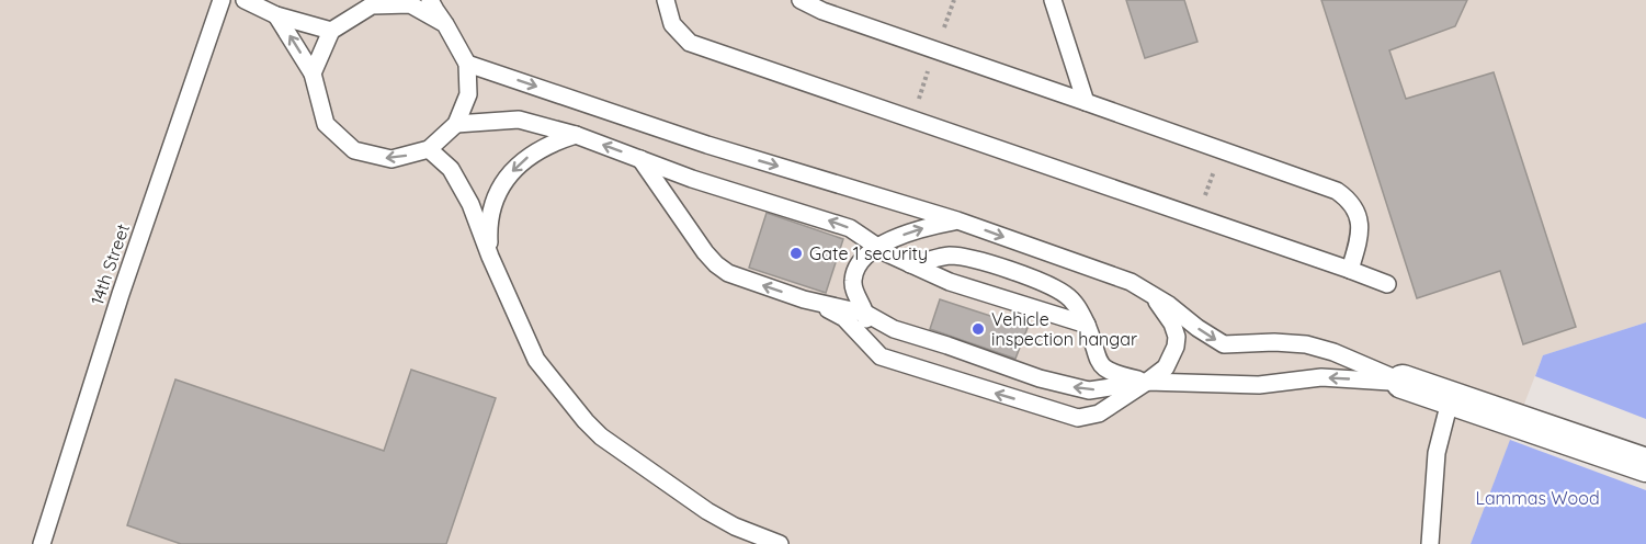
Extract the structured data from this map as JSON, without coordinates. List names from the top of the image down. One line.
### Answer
{"streets":{"lane":["14th Street"]},"parks":["Lammas Wood"],"places":["Gate 1 security","Vehicle inspection hangar"]}
